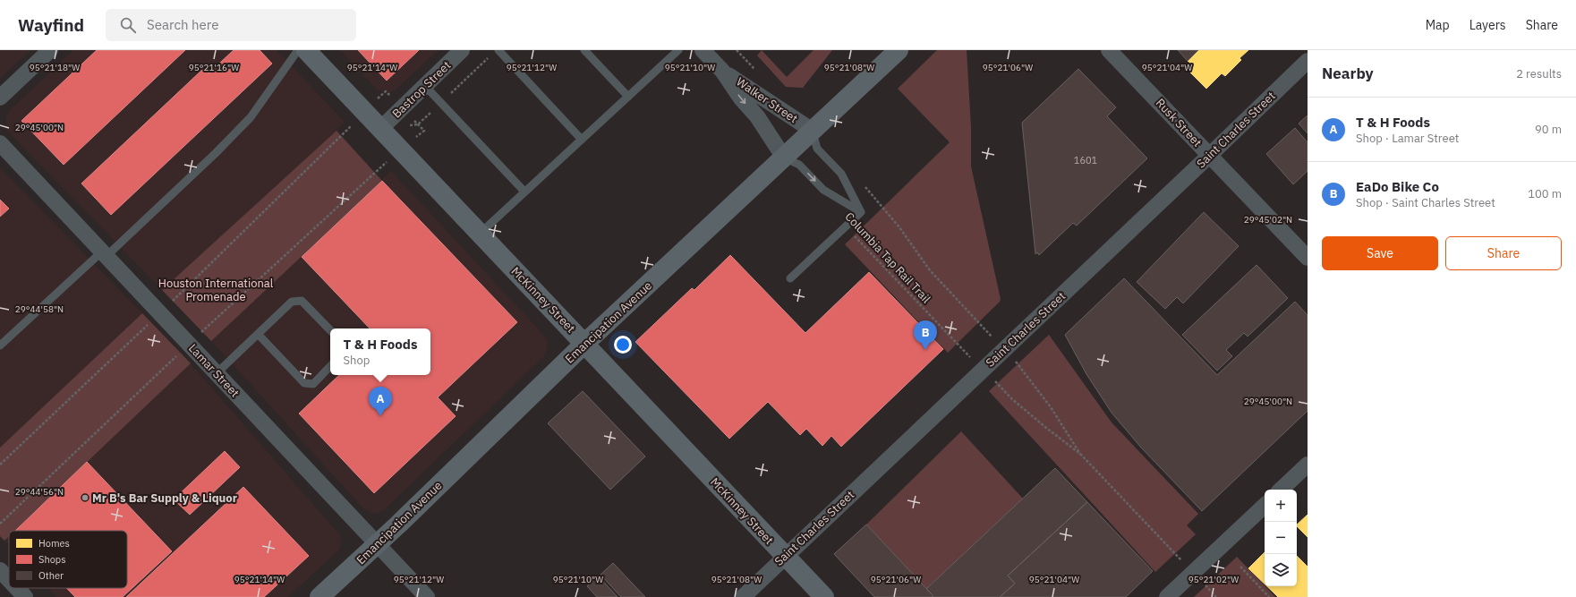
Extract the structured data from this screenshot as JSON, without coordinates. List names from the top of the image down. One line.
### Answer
{"streets":{"main road":["McKinney Street","Emancipation Avenue"],"street":["Bastrop Street","Walker Street","Rusk Street","Saint Charles Street","Lamar Street"],"path":["Columbia Tap Rail Trail"]},"crossings":[["Bastrop Street","McKinney Street"],["Walker Street","Emancipation Avenue"],["Rusk Street","Saint Charles Street"],["Saint Charles Street","McKinney Street"],["McKinney Street","Emancipation Avenue"],["Emancipation Avenue","Lamar Street"]],"parks":["Houston International Promenade"],"places":["Mr B's Bar Supply & Liquor"],"house_numbers":["1601"],"legend":["Homes","Shops","Other"],"page":{"header":"Wayfind","search":"Search here","nav":["Map","Layers","Share"],"heading":["Nearby","2 results"],"list":[{"mark":"A","name":"T & H Foods","note":"Shop · Lamar Street","value":"90 m"},{"mark":"B","name":"EaDo Bike Co","note":"Shop · Saint Charles Street","value":"100 m"}],"buttons":["Save","Share"],"pins":["B","A"],"popup":["T & H Foods","Shop"],"map_buttons":["+","−"]},"coordinates":["95°21'18\"W","95°21'16\"W","95°21'14\"W","95°21'12\"W","95°21'10\"W","95°21'08\"W","95°21'06\"W","95°21'04\"W","29°45'00\"N","29°45'02\"N","29°44'58\"N","29°44'56\"N","95°21'02\"W"]}
